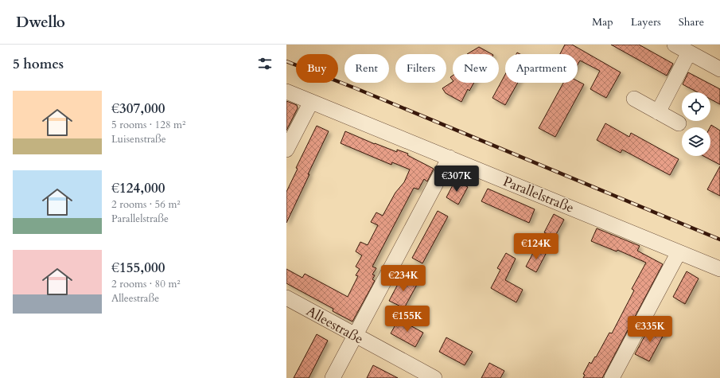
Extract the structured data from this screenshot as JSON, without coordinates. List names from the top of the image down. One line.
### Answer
{"streets":{"street":["Parallelstraße","Alleestraße"]},"page":{"header":"Dwello","nav":["Map","Layers","Share"],"heading":"5 homes","chip":["Buy","Rent","Filters","New","Apartment"],"list":[{"name":"€307,000","note":"5 rooms · 128 m² · Luisenstraße"},{"name":"€124,000","note":"2 rooms · 56 m² · Parallelstraße"},{"name":"€155,000","note":"2 rooms · 80 m² · Alleestraße"}],"price":["€307K","€124K","€234K","€155K","€335K"]}}
